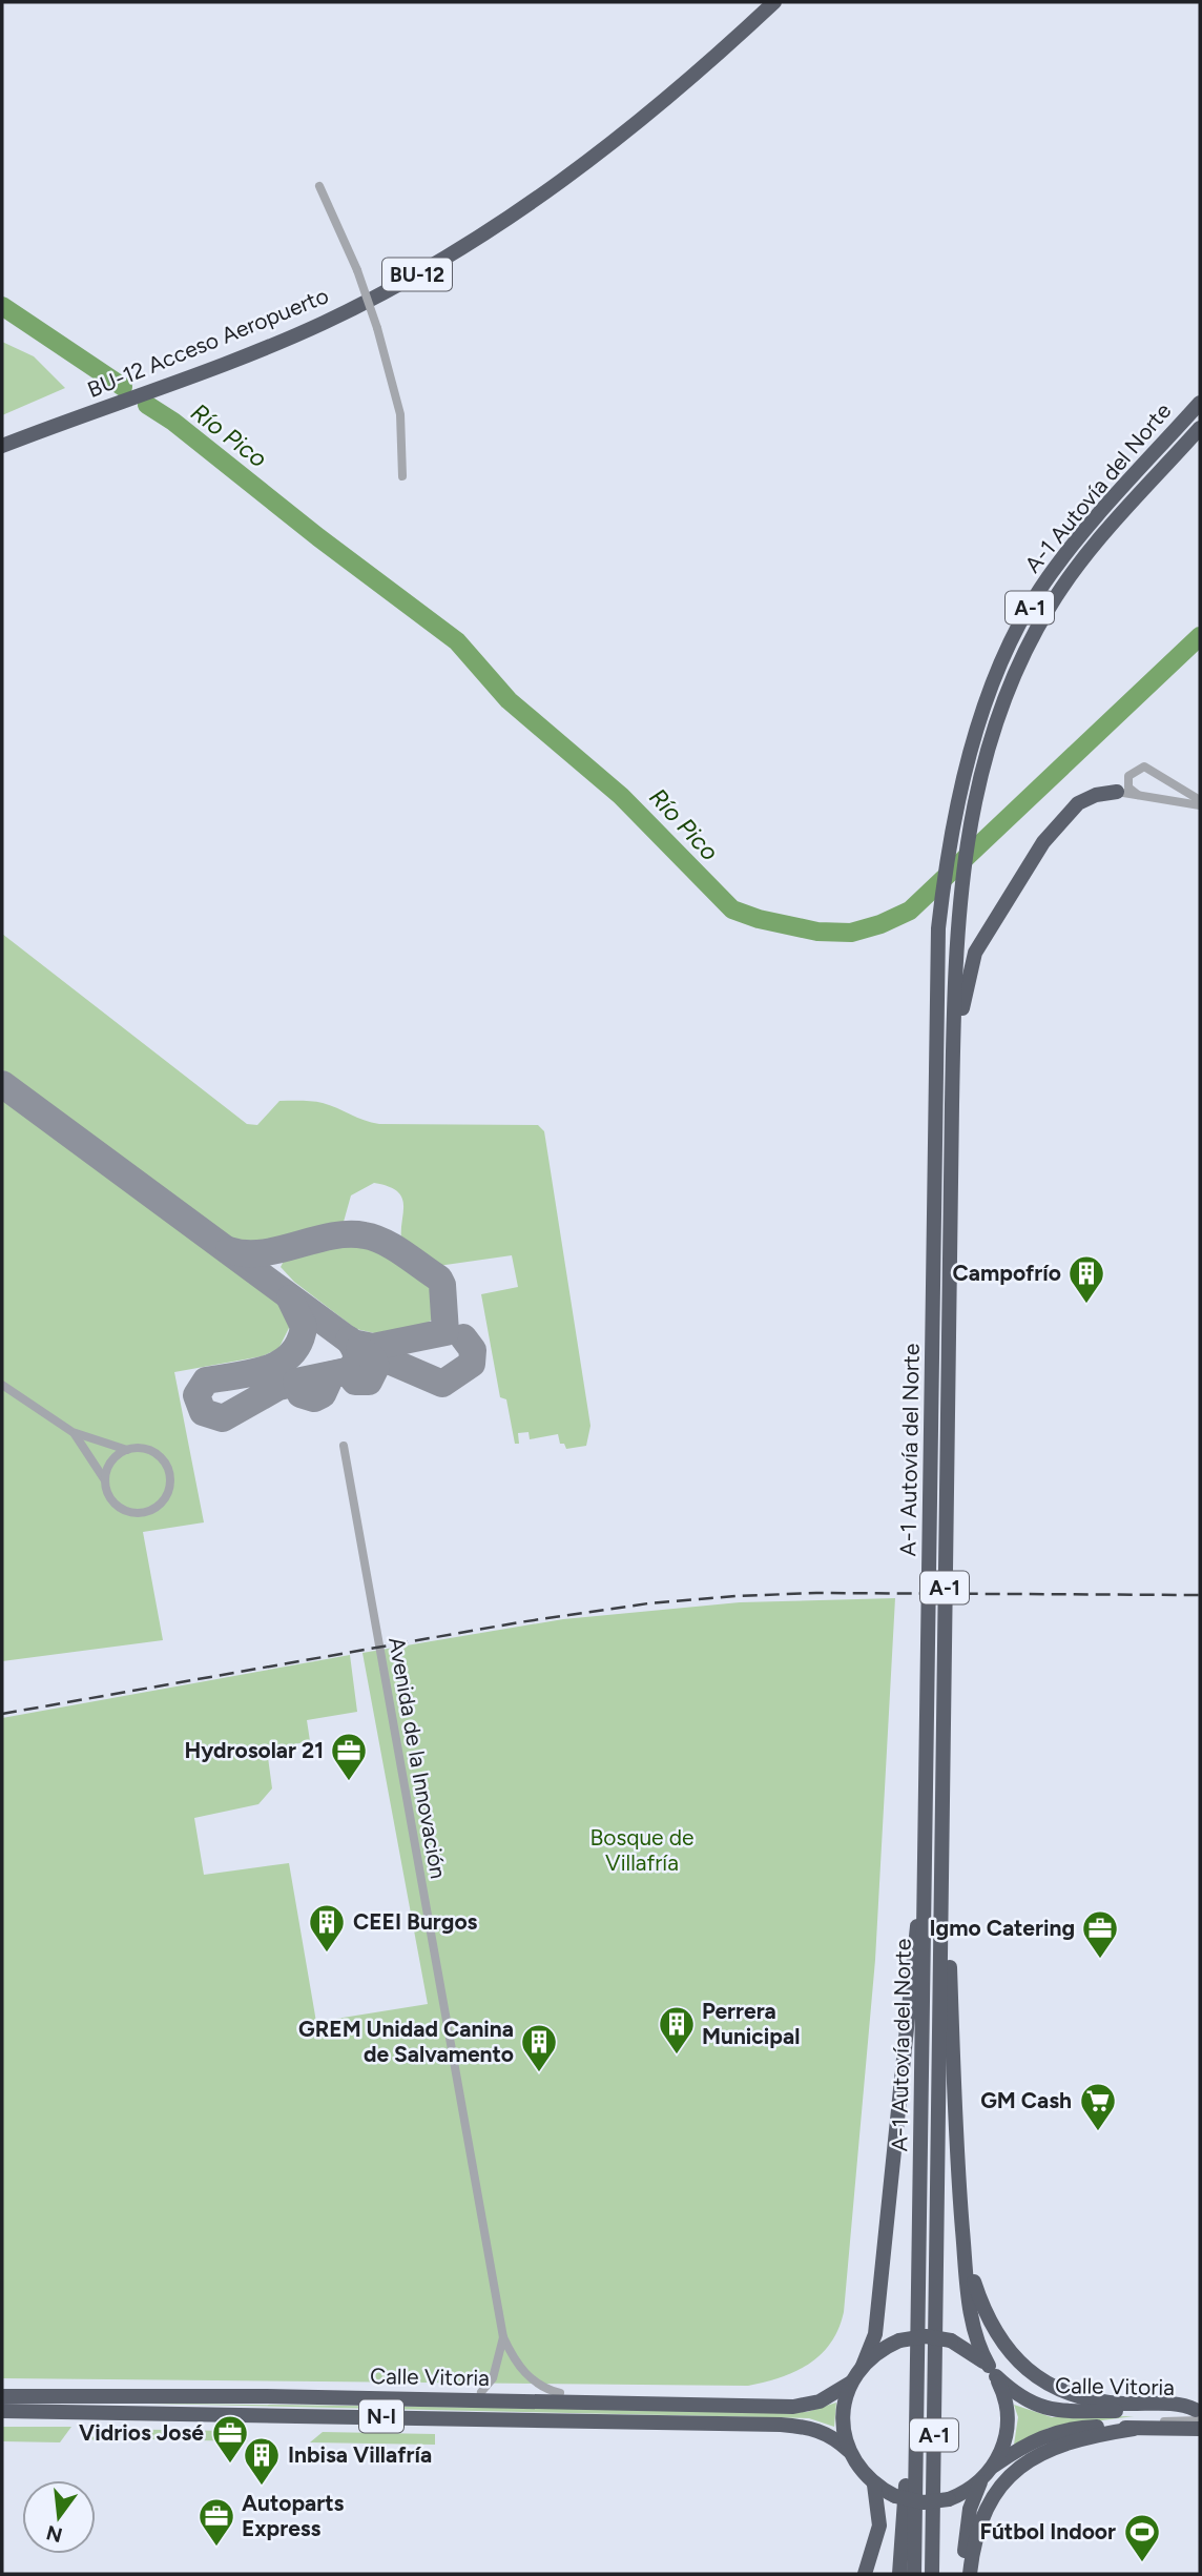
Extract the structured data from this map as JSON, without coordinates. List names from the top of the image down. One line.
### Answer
{"streets":{"highway":["BU-12","BU-12 Acceso Aeropuerto","A-1 Autovía del Norte","A-1","Calle Vitoria","N-I"],"street":["Avenida de la Innovación"]},"crossings":[["A-1 Autovía del Norte","A-1"],["A-1","Calle Vitoria"],["A-1","N-I"],["Calle Vitoria","N-I"]],"water":["Río Pico"],"parks":["Bosque de Villafría"],"places":{"building":["Campofrío","CEEI Burgos","Perrera Municipal","GREM Unidad Canina de Salvamento","Inbisa Villafría"],"office":["Hydrosolar 21","Igmo Catering","Vidrios José","Autoparts Express"],"supermarket":["GM Cash"],"sports":["Fútbol Indoor"]},"north":"bottom"}
